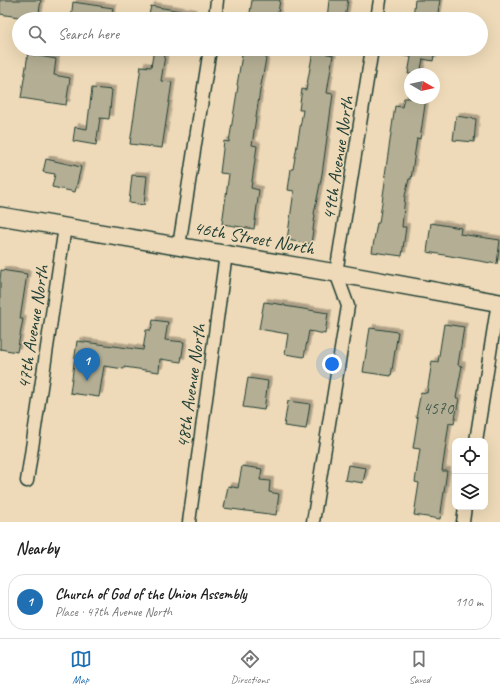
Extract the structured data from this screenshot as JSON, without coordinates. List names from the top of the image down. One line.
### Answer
{"streets":{"street":["49th Avenue North","46th Street North","47th Avenue North","48th Avenue North"]},"crossings":[["49th Avenue North","46th Street North"],["46th Street North","47th Avenue North"],["46th Street North","48th Avenue North"]],"house_numbers":["4570"],"north":"right","page":{"search":"Search here","pins":"1","heading":"Nearby","list":[{"mark":"1","name":"Church of God of the Union Assembly","note":"Place · 47th Avenue North","value":"110 m"}],"nav":["Map","Directions","Saved"]}}
